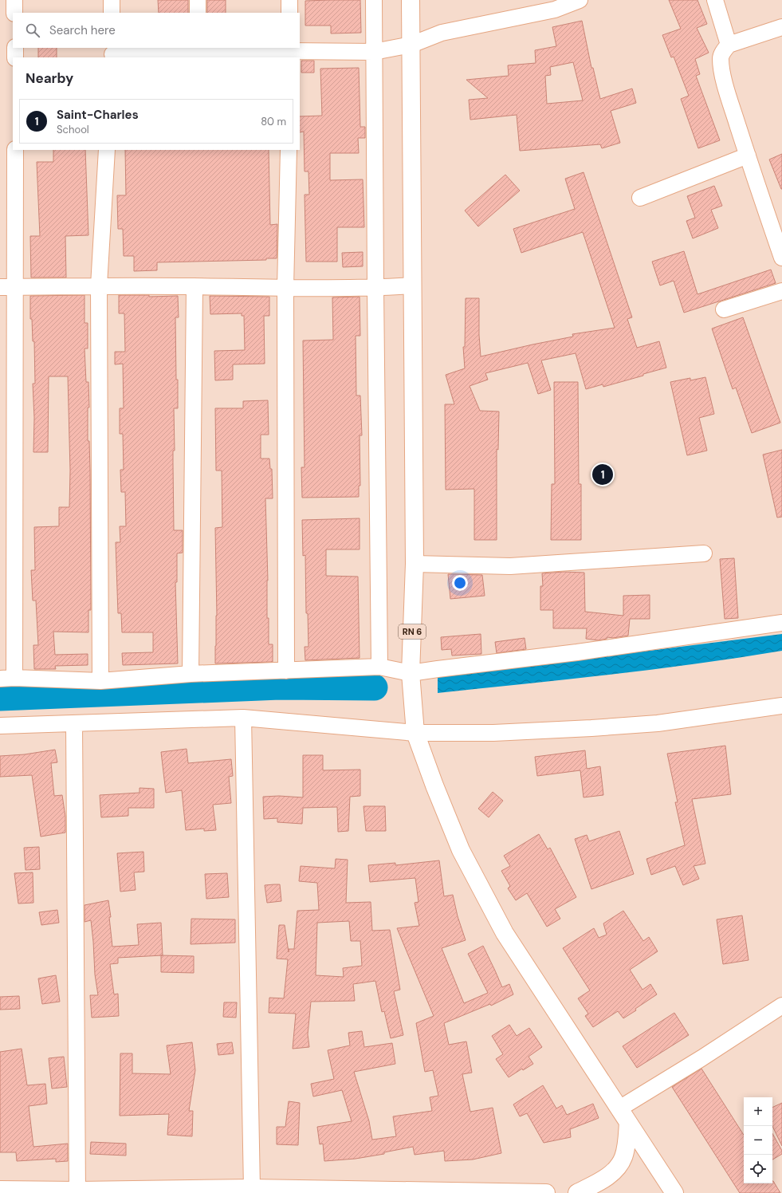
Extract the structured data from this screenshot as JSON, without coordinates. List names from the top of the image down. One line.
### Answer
{"streets":{"main road":["RN 6"]},"page":{"search":"Search here","heading":"Nearby","list":[{"mark":"1","name":"Saint-Charles","note":"School","value":"80 m"}],"pins":"1","map_buttons":["+","−"]}}
